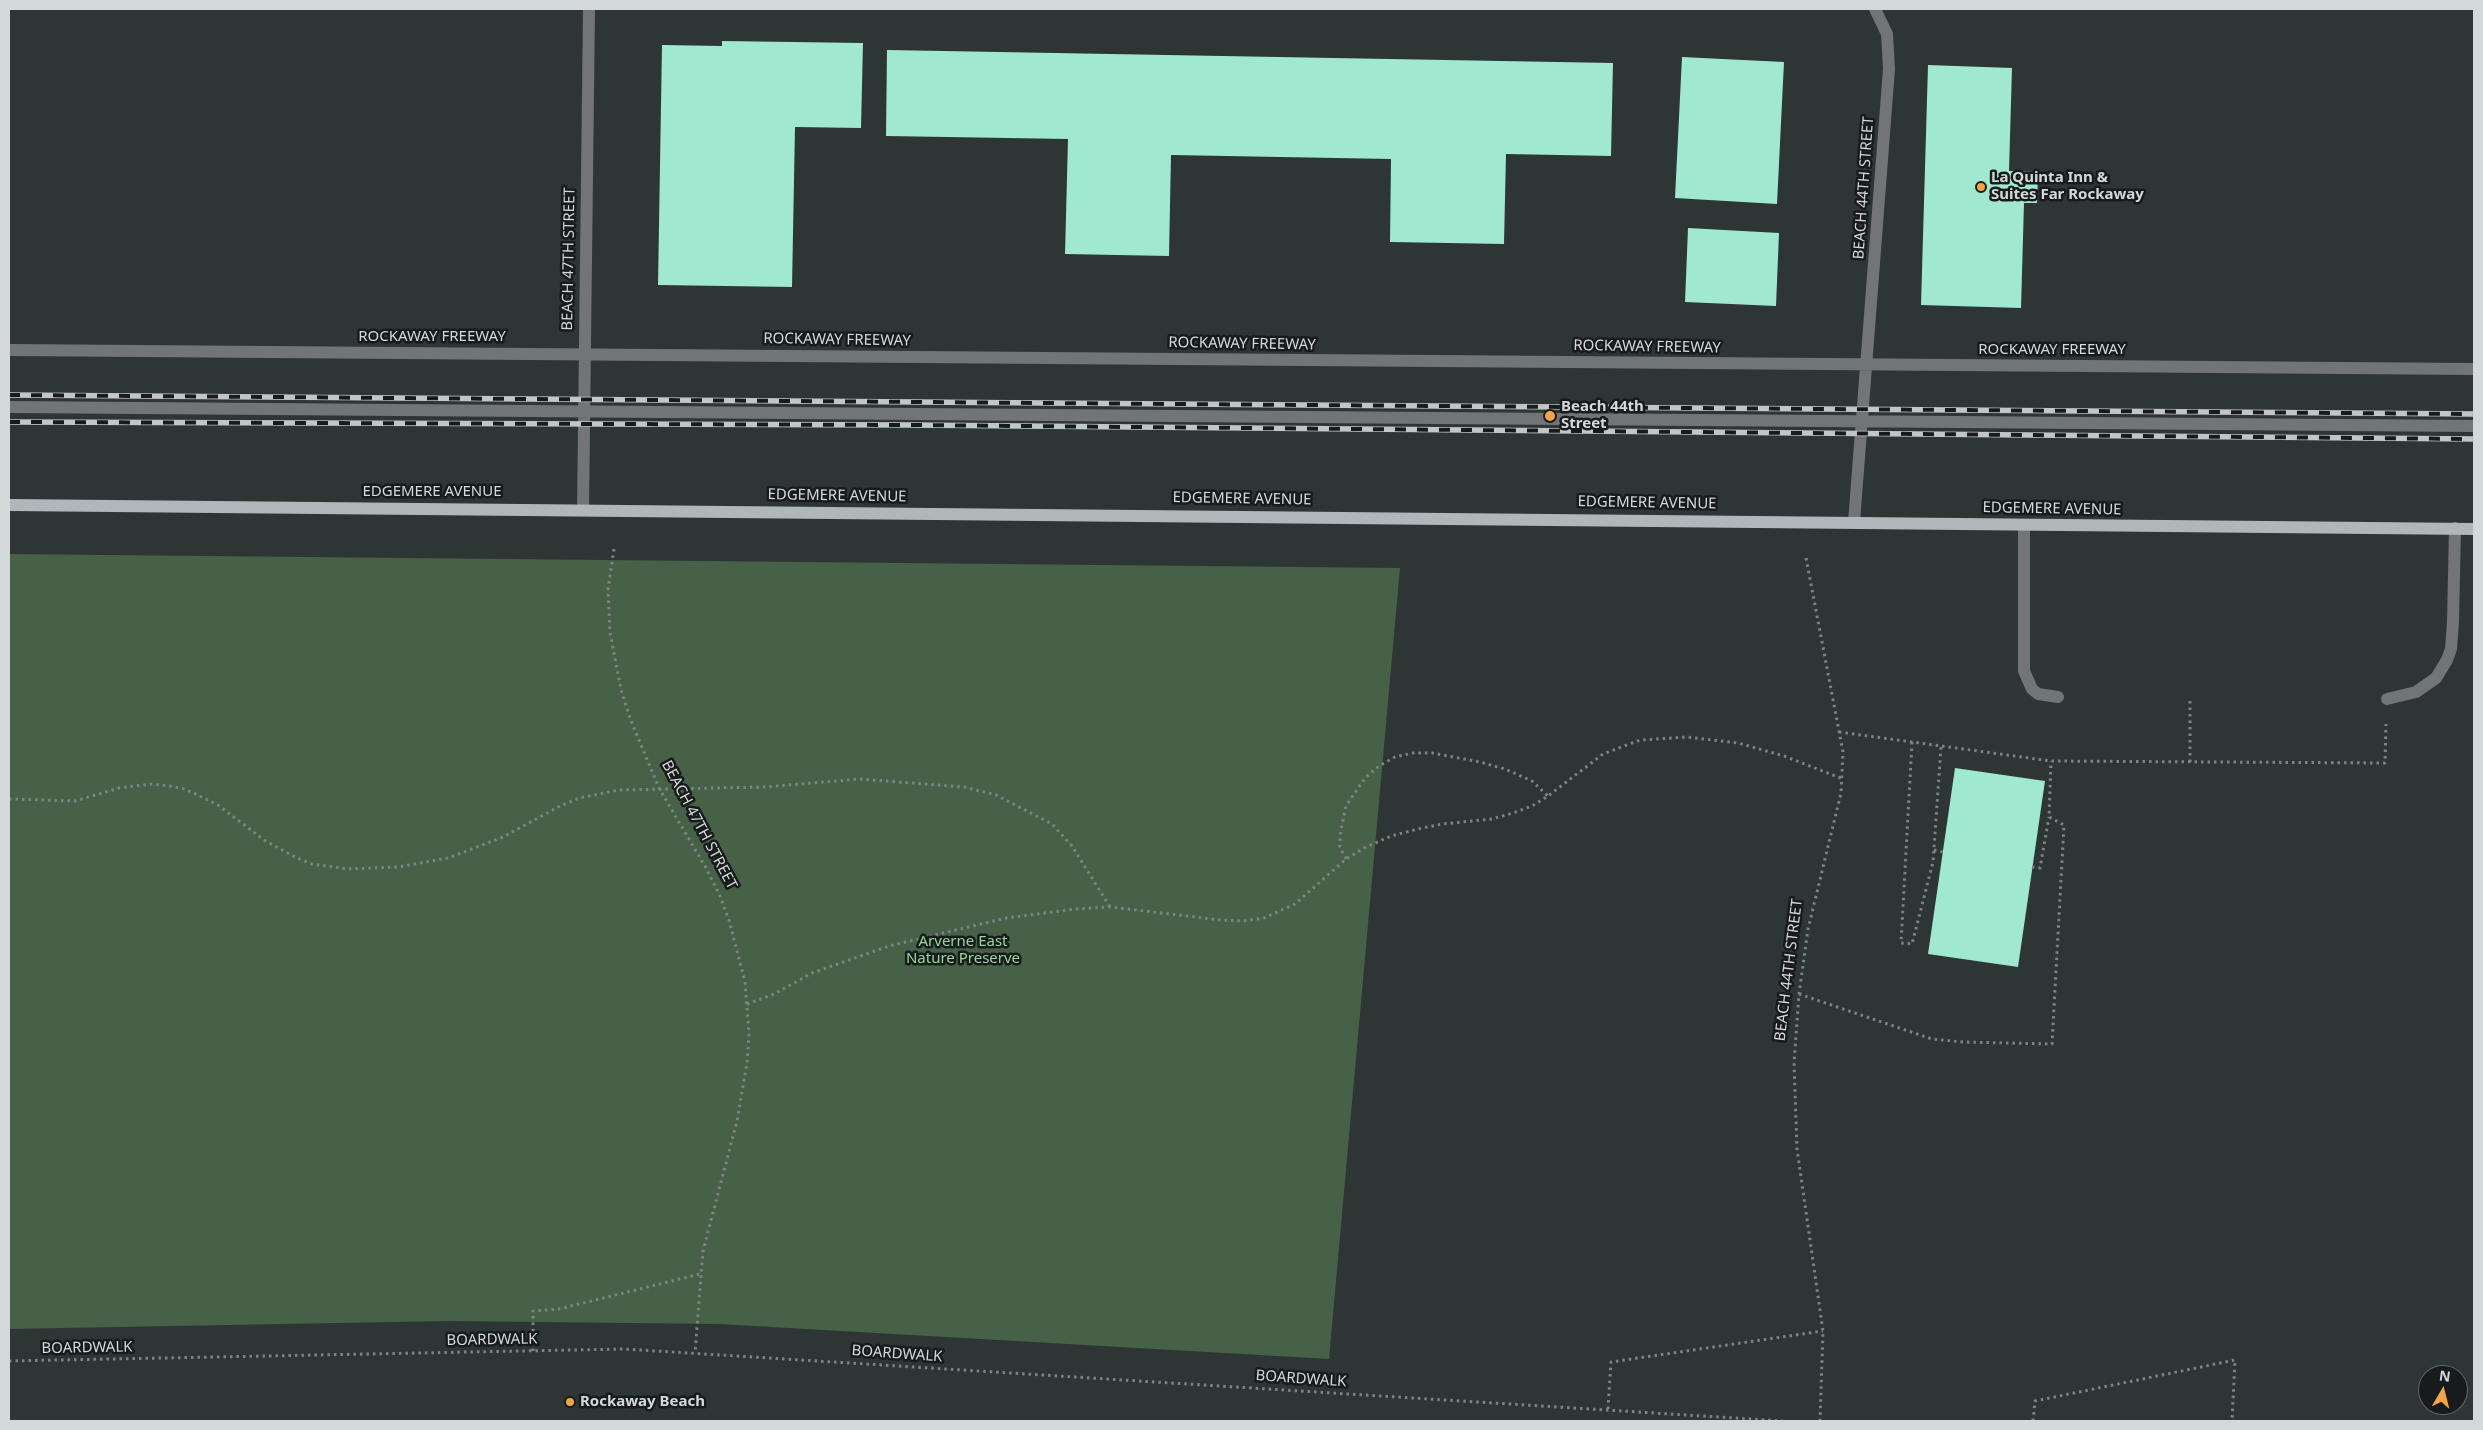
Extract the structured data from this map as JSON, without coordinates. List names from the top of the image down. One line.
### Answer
{"streets":{"main road":["EDGEMERE AVENUE"],"street":["BEACH 44TH STREET","BEACH 47TH STREET","ROCKAWAY FREEWAY"],"path":["BOARDWALK"]},"crossings":[["BEACH 44TH STREET","ROCKAWAY FREEWAY"],["BEACH 44TH STREET","EDGEMERE AVENUE"],["BEACH 47TH STREET","ROCKAWAY FREEWAY"],["BEACH 47TH STREET","EDGEMERE AVENUE"],["BEACH 47TH STREET","BOARDWALK"]],"parks":["Arverne East Nature Preserve"],"places":["La Quinta Inn & Suites Far Rockaway","Beach 44th Street","Rockaway Beach"],"north":"top"}
